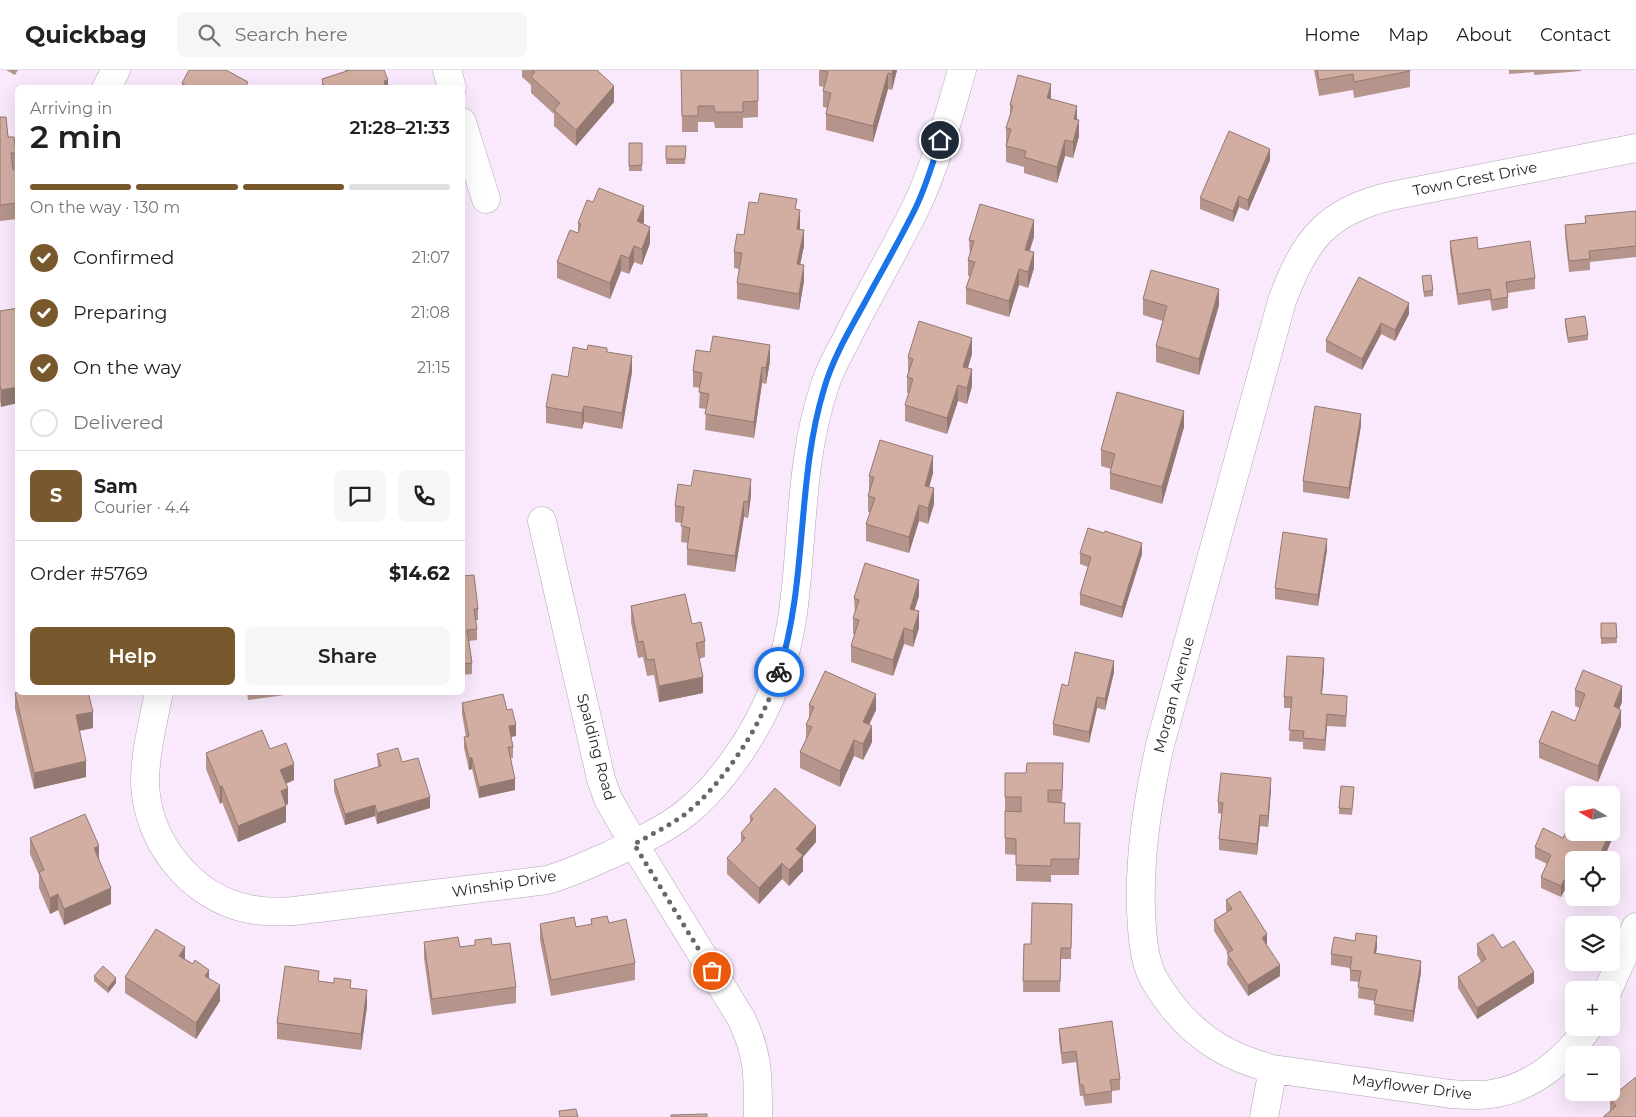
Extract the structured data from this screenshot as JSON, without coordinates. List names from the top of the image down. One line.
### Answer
{"streets":{"street":["Town Crest Drive","Morgan Avenue","Spalding Road","Winship Drive","Mayflower Drive"]},"crossings":[["Town Crest Drive","Morgan Avenue"],["Morgan Avenue","Mayflower Drive"],["Spalding Road","Winship Drive"]],"north":"left","page":{"header":"Quickbag","search":"Search here","nav":["Home","Map","About","Contact"],"heading":["2 min","Arriving in","21:28–21:33"],"panel":["Sam","Courier · 4.4","Order #5769","$14.62"],"bar":"On the way · 130 m","list":[["Confirmed","21:07"],["Preparing","21:08"],["On the way","21:15"],"Delivered"],"round":"S","buttons":["Help","Share"],"map_buttons":["+","−"]}}
